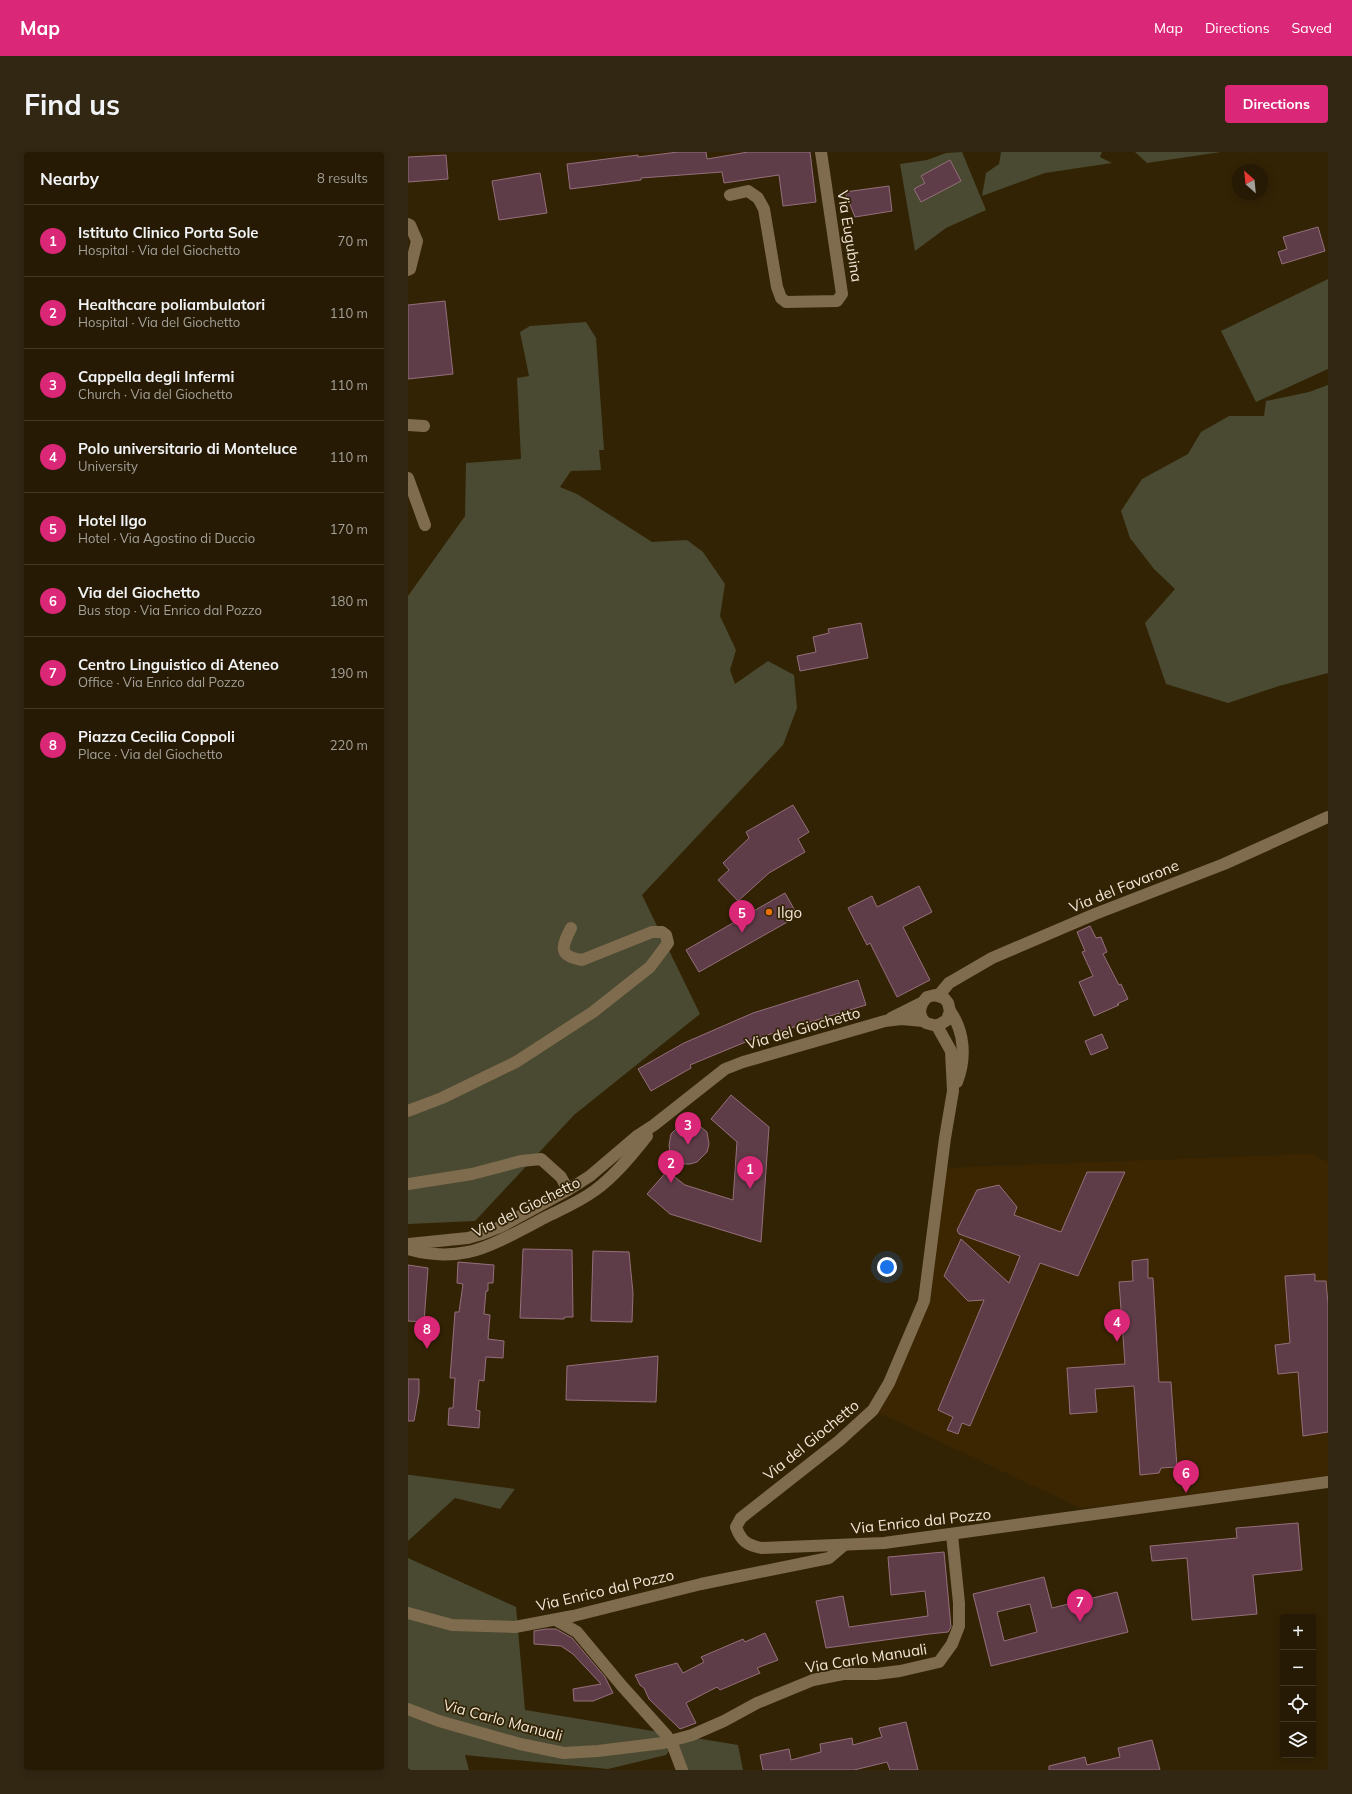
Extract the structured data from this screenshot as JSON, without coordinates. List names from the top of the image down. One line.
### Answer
{"streets":{"street":["Via Eugubina","Via del Favarone","Via del Giochetto","Via Enrico dal Pozzo","Via Carlo Manuali"]},"crossings":[["Via del Favarone","Via del Giochetto"],["Via del Giochetto","Via Enrico dal Pozzo"],["Via Enrico dal Pozzo","Via Carlo Manuali"]],"places":["Ilgo"],"north":"top left","page":{"header":"Map","nav":["Map","Directions","Saved"],"buttons":"Directions","title":"Find us","heading":["Nearby","8 results"],"list":[{"mark":"1","name":"Istituto Clinico Porta Sole","note":"Hospital · Via del Giochetto","value":"70 m"},{"mark":"2","name":"Healthcare poliambulatori","note":"Hospital · Via del Giochetto","value":"110 m"},{"mark":"3","name":"Cappella degli Infermi","note":"Church · Via del Giochetto","value":"110 m"},{"mark":"4","name":"Polo universitario di Monteluce","note":"University","value":"110 m"},{"mark":"5","name":"Hotel Ilgo","note":"Hotel · Via Agostino di Duccio","value":"170 m"},{"mark":"6","name":"Via del Giochetto","note":"Bus stop · Via Enrico dal Pozzo","value":"180 m"},{"mark":"7","name":"Centro Linguistico di Ateneo","note":"Office · Via Enrico dal Pozzo","value":"190 m"},{"mark":"8","name":"Piazza Cecilia Coppoli","note":"Place · Via del Giochetto","value":"220 m"}],"pins":["5","3","2","1","4","8","6","7"],"map_buttons":["+","−"]}}
